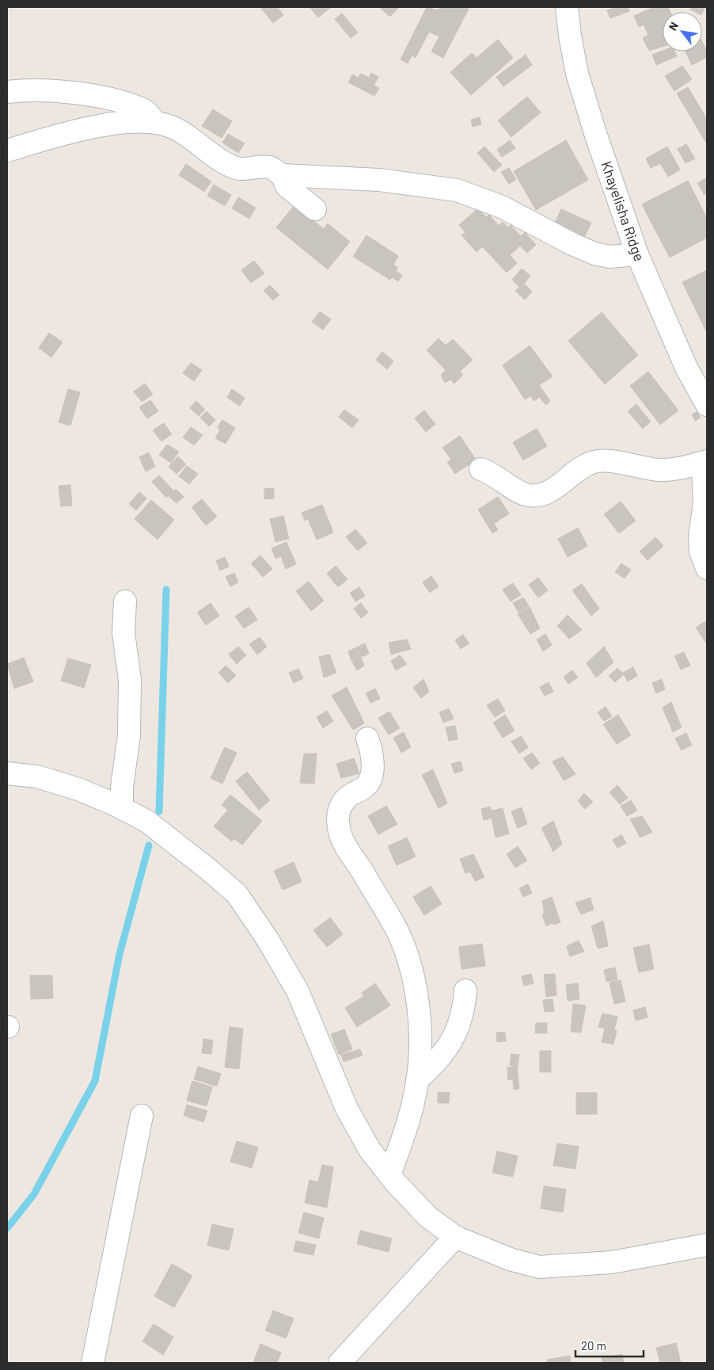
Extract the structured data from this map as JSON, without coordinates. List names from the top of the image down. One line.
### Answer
{"streets":{"street":["Khayelisha Ridge"]},"scale_bar":"20 m","north":"top left"}
